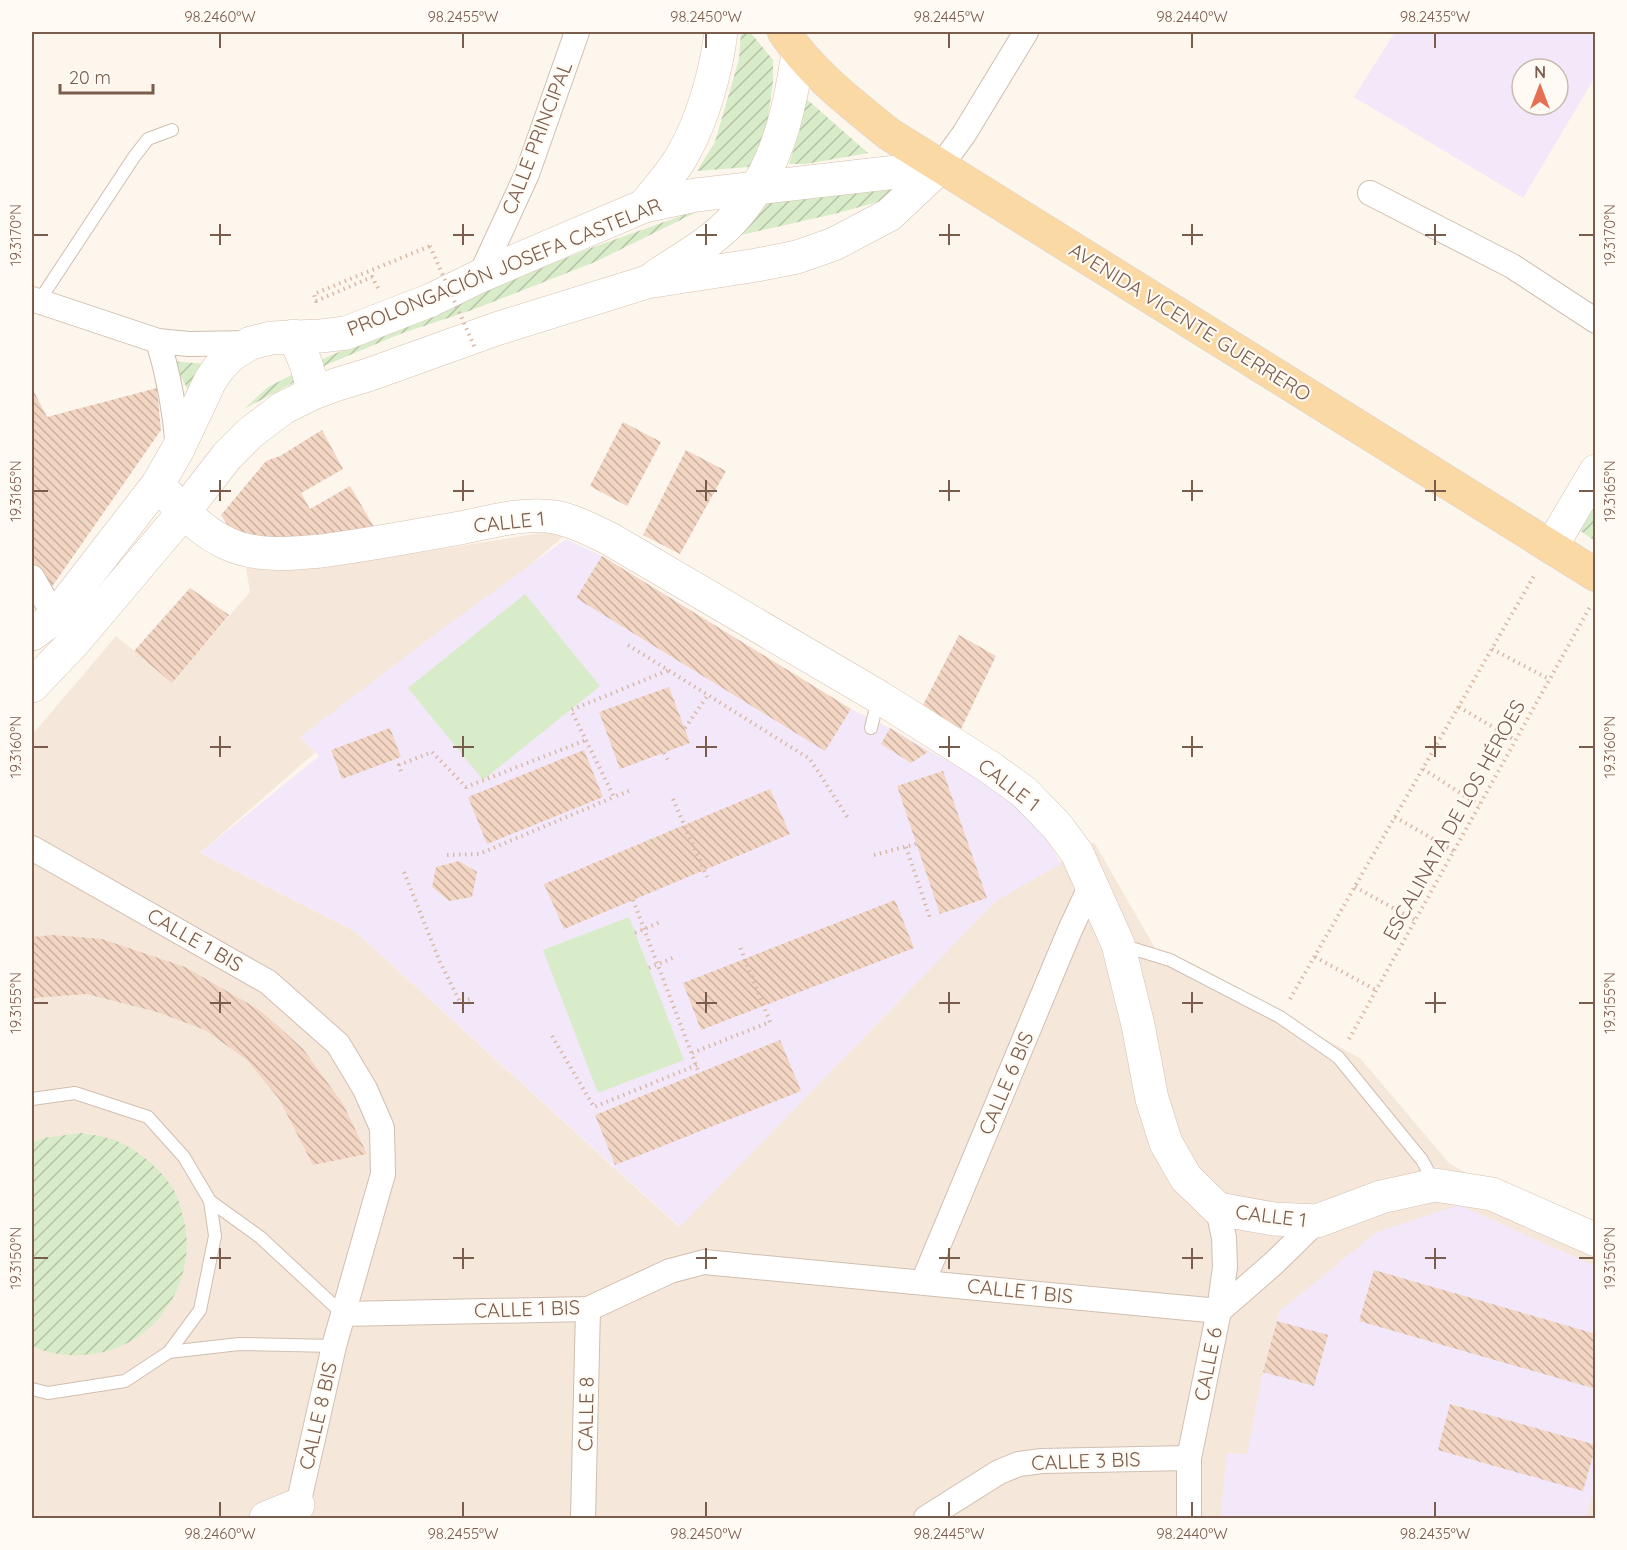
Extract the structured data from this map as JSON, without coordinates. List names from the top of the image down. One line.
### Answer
{"streets":{"main road":["PROLONGACIÓN JOSEFA CASTELAR","AVENIDA VICENTE GUERRERO","CALLE 1"],"street":["CALLE PRINCIPAL","CALLE 1 BIS","CALLE 6 BIS","CALLE 6","CALLE 8","CALLE 8 BIS","CALLE 3 BIS"],"path":["ESCALINATA DE LOS HÉROES"]},"crossings":[["CALLE PRINCIPAL","PROLONGACIÓN JOSEFA CASTELAR"],["PROLONGACIÓN JOSEFA CASTELAR","AVENIDA VICENTE GUERRERO"],["PROLONGACIÓN JOSEFA CASTELAR","CALLE 1"],["CALLE 1","CALLE 6 BIS"],["CALLE 1","CALLE 6"],["CALLE 1 BIS","CALLE 6 BIS"],["CALLE 1 BIS","CALLE 6"],["CALLE 1 BIS","CALLE 8"],["CALLE 1 BIS","CALLE 8 BIS"],["CALLE 6","CALLE 3 BIS"]],"scale_bar":"20 m","north":"top","coordinates":["98.2460°W","98.2455°W","98.2450°W","98.2445°W","98.2440°W","98.2435°W","19.3170°N","19.3165°N","19.3160°N","19.3155°N","19.3150°N"]}
